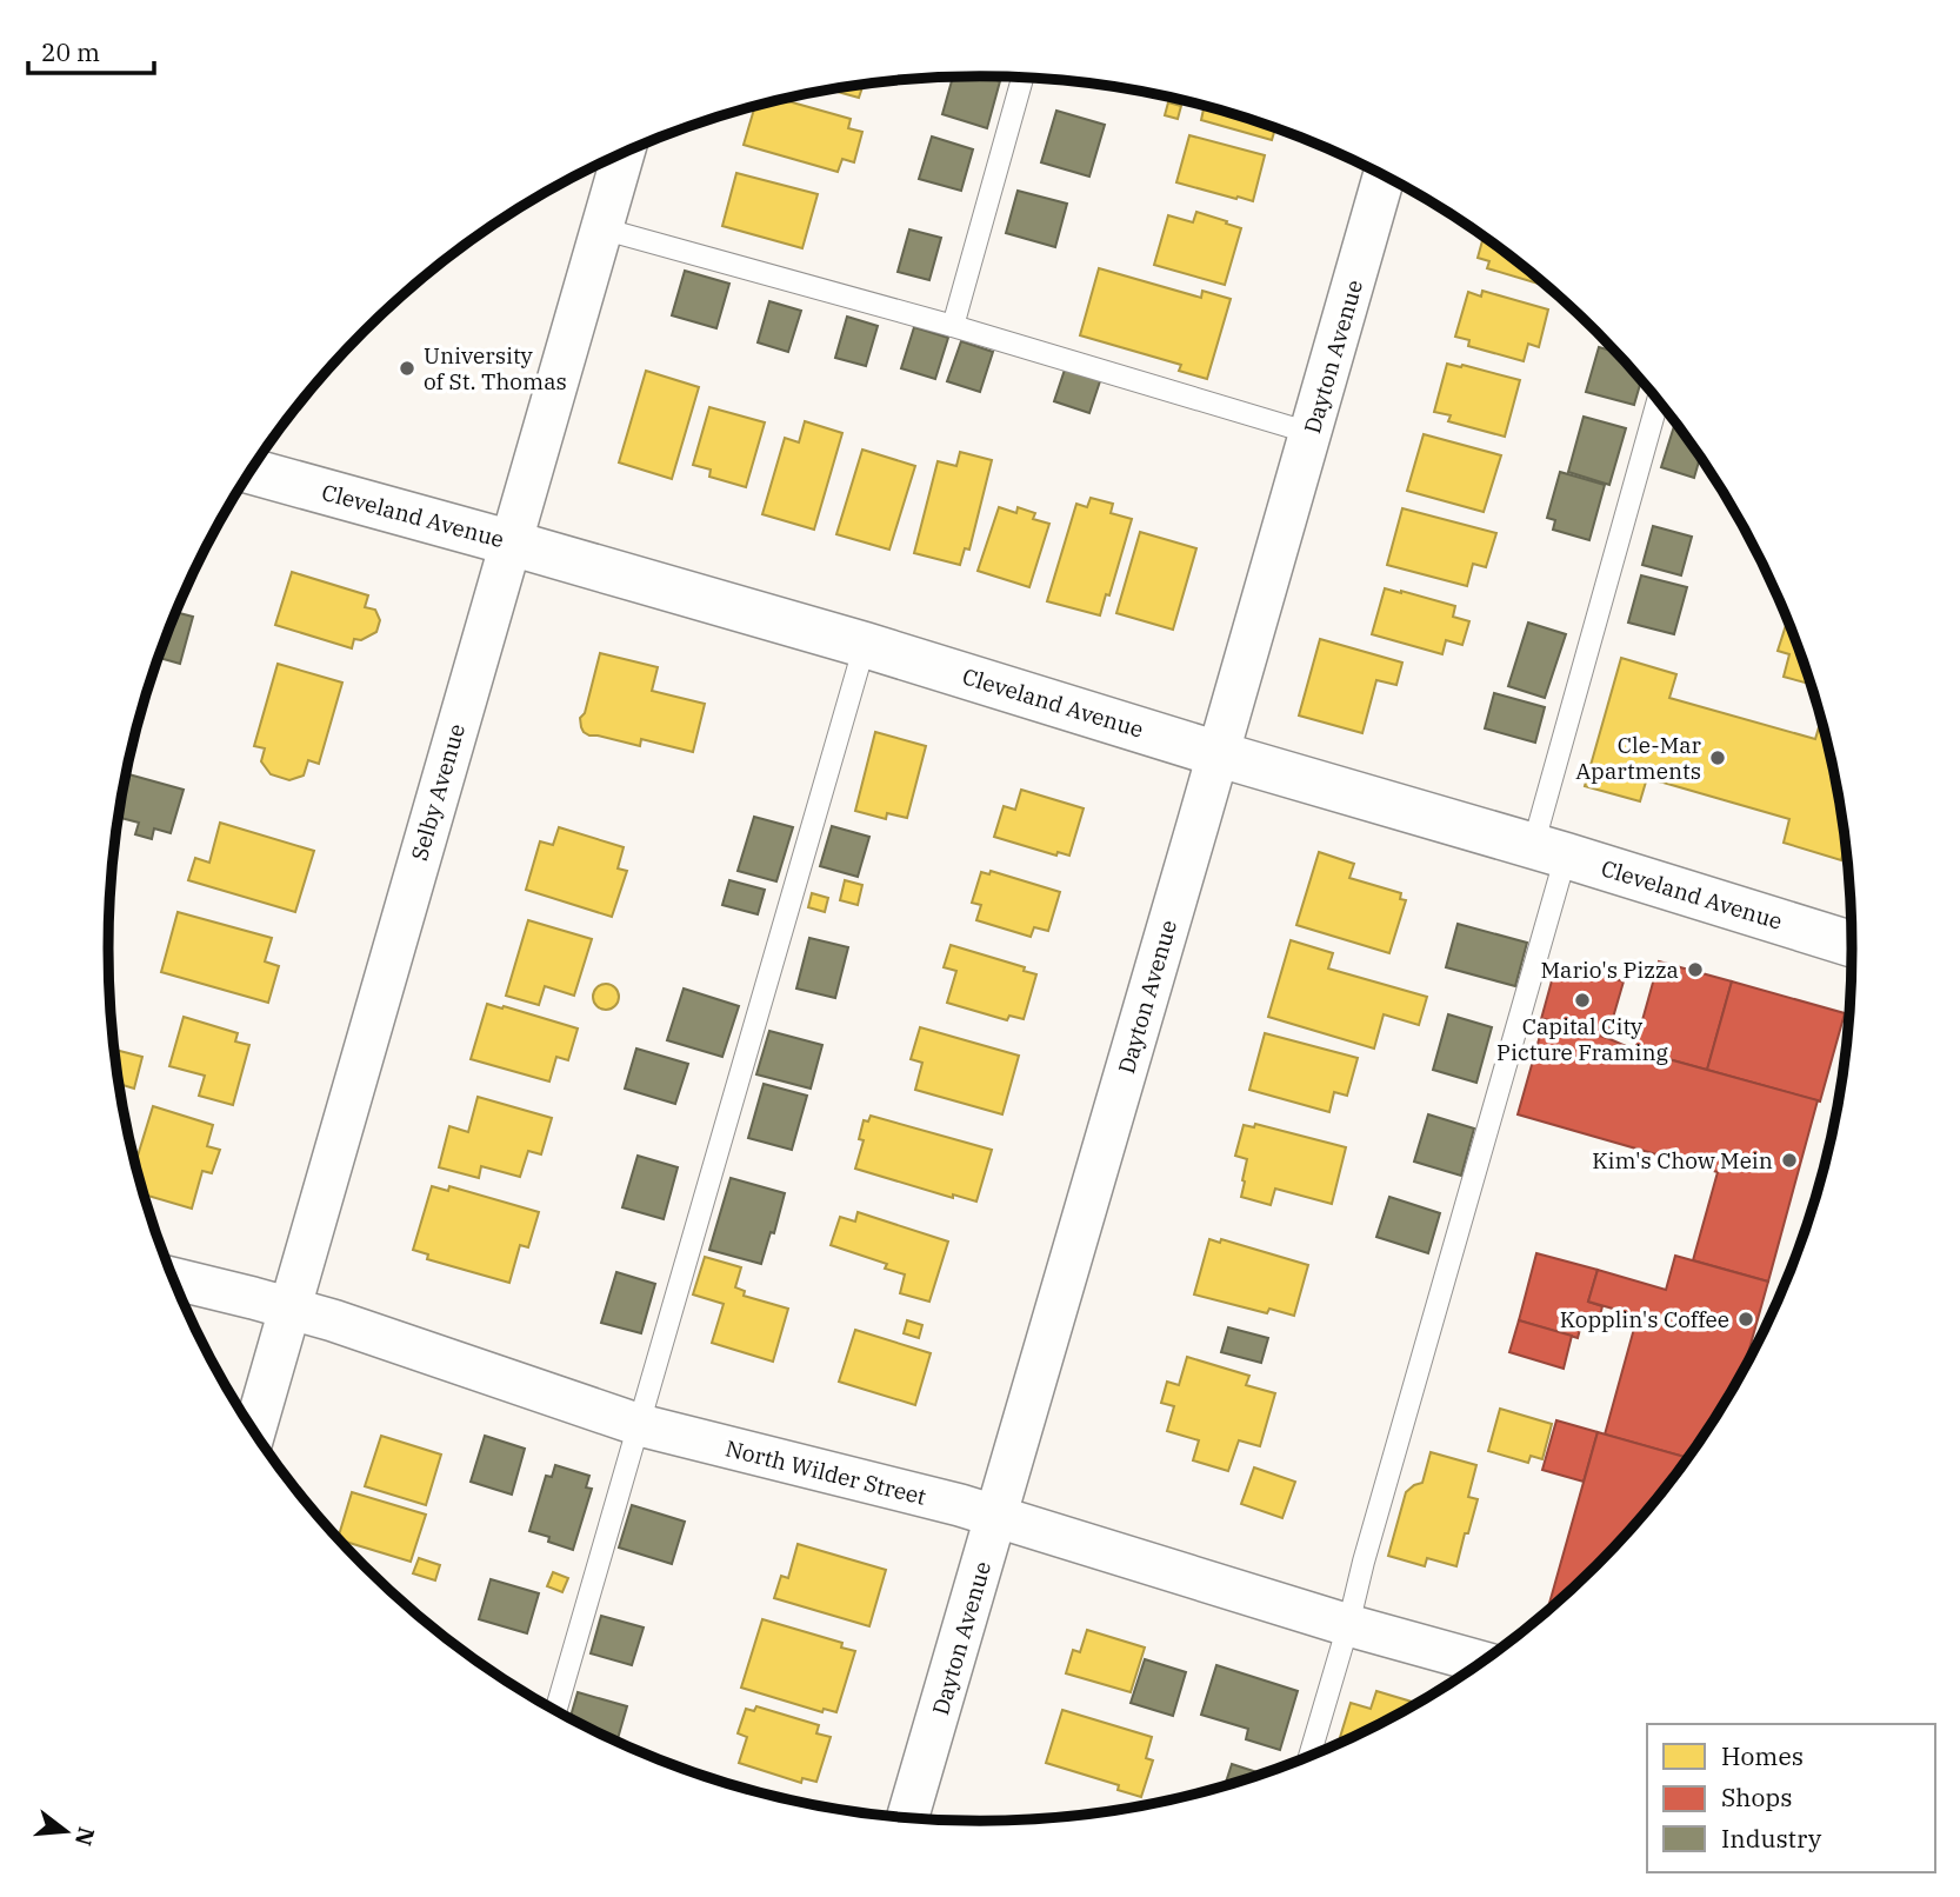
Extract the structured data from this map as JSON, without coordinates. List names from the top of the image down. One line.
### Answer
{"streets":{"street":["Dayton Avenue","Cleveland Avenue","Selby Avenue","North Wilder Street"]},"crossings":[["Dayton Avenue","Cleveland Avenue"],["Dayton Avenue","North Wilder Street"],["Cleveland Avenue","Selby Avenue"],["Selby Avenue","North Wilder Street"]],"places":["University of St. Thomas","Cle-Mar Apartments","Mario's Pizza","Capital City Picture Framing","Kim's Chow Mein","Kopplin's Coffee"],"legend":["Homes","Shops","Industry"],"scale_bar":"20 m","north":"right"}
